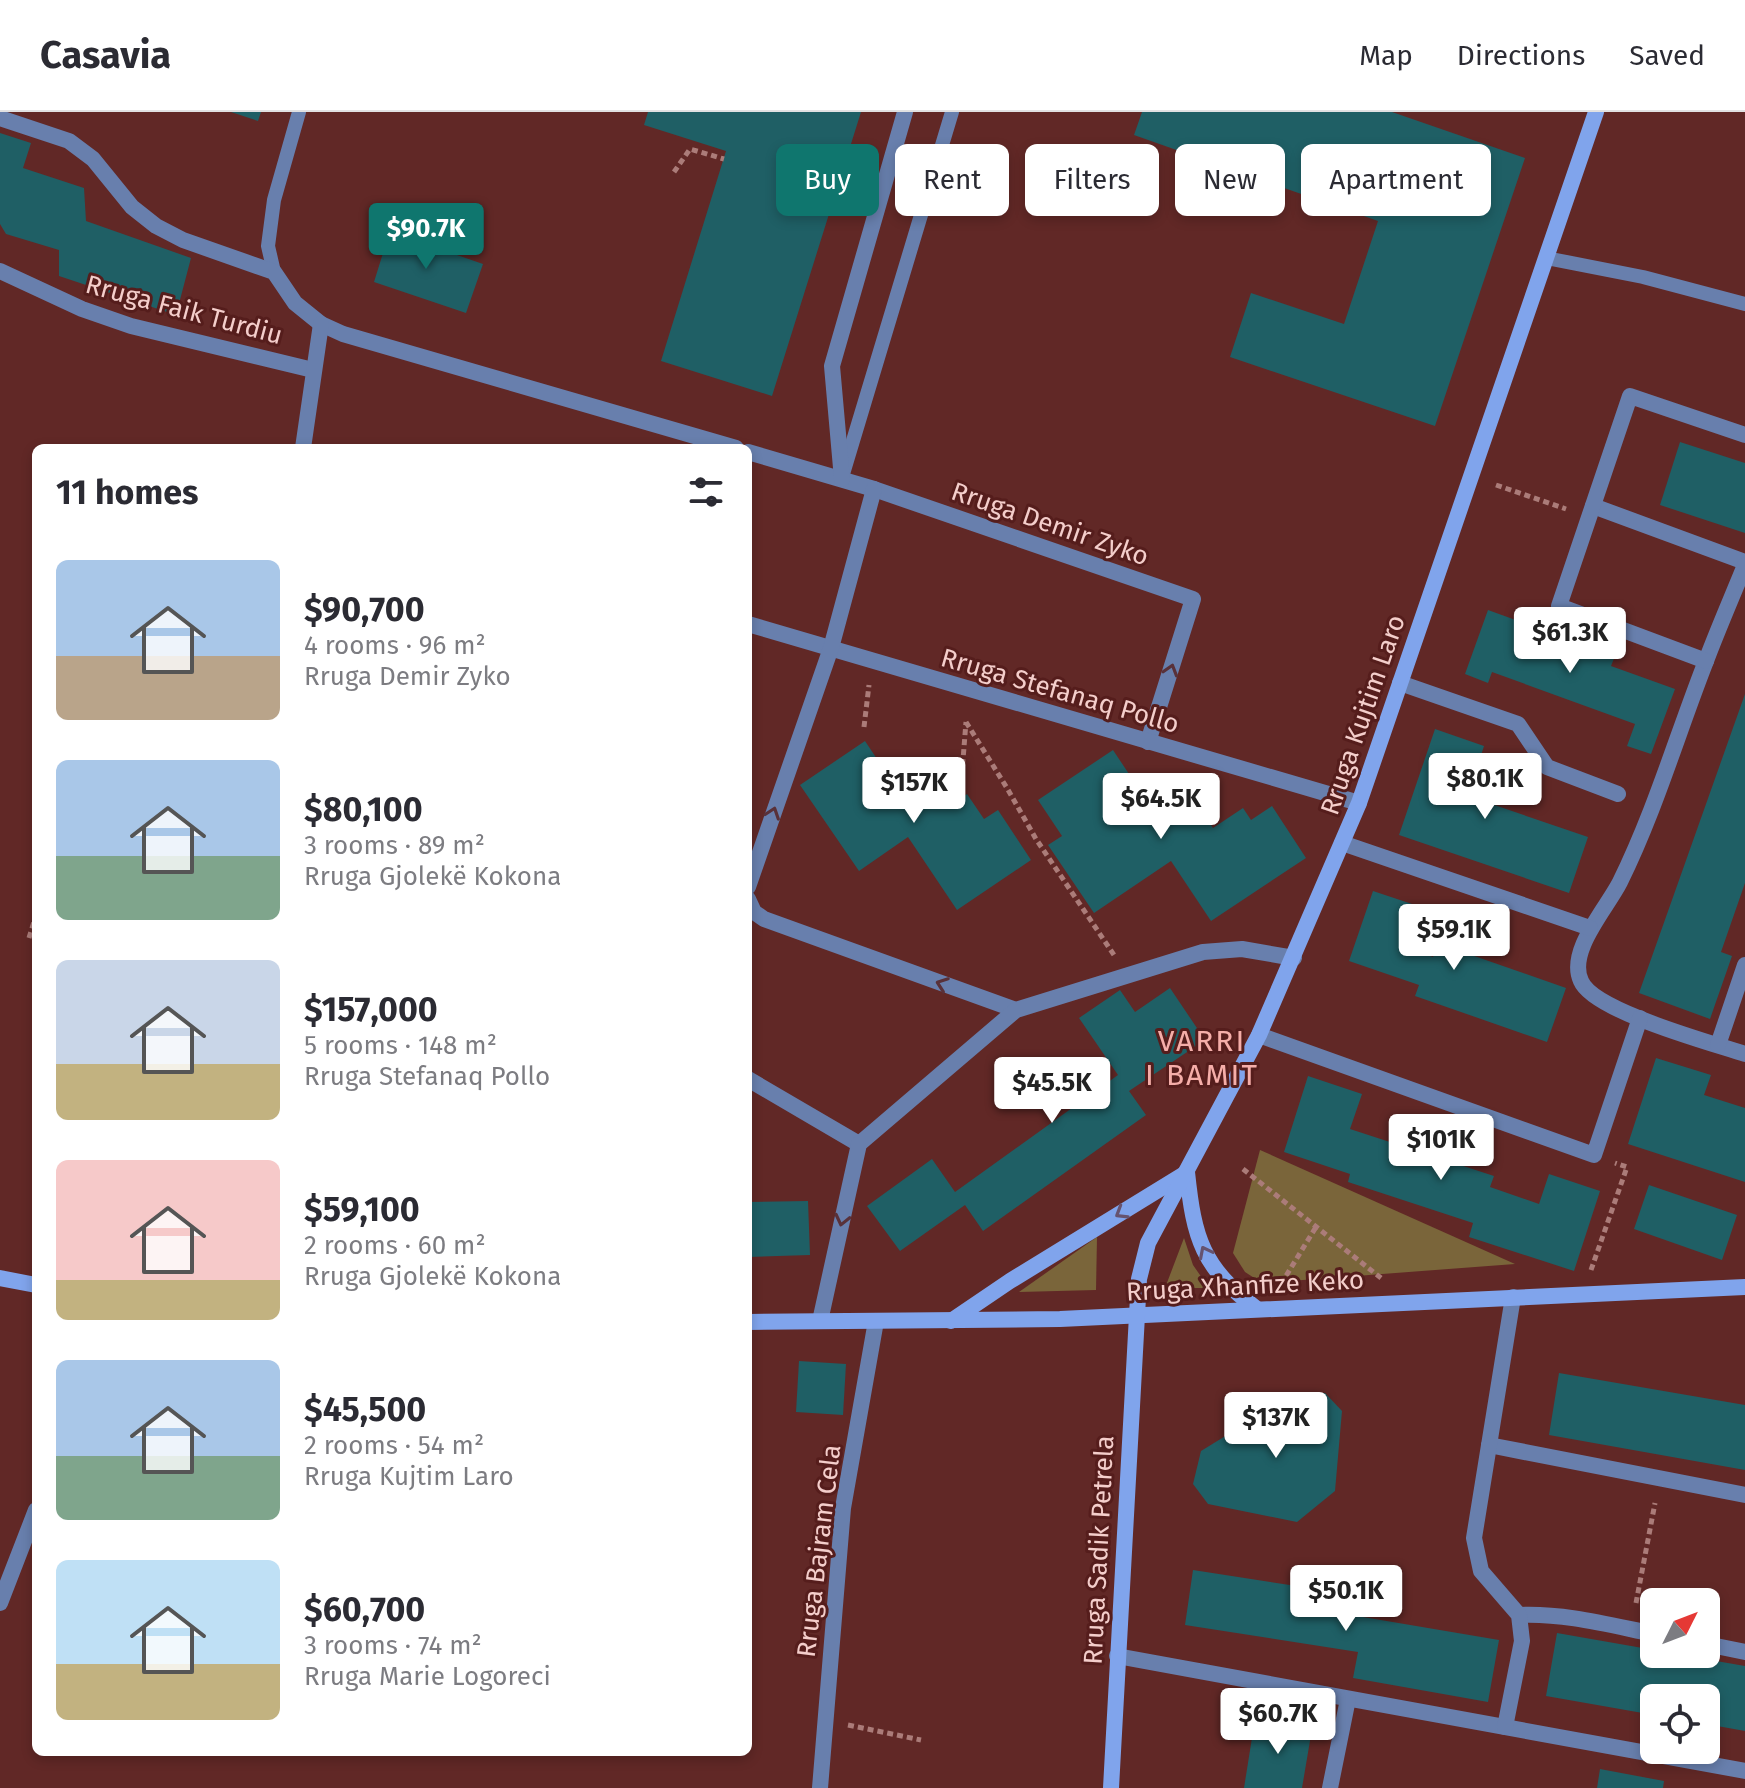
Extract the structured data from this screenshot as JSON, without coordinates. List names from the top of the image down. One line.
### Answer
{"streets":{"main road":["Rruga Kujtim Laro","Rruga Xhanfize Keko","Rruga Sadik Petrela"],"street":["Rruga Faik Turdiu","Rruga Demir Zyko","Rruga Stefanaq Pollo","Rruga Bajram Cela"]},"crossings":[["Rruga Demir Zyko","Rruga Stefanaq Pollo"],["Rruga Stefanaq Pollo","Rruga Kujtim Laro"],["Rruga Kujtim Laro","Rruga Xhanfize Keko"],["Rruga Kujtim Laro","Rruga Sadik Petrela"],["Rruga Xhanfize Keko","Rruga Sadik Petrela"],["Rruga Xhanfize Keko","Rruga Bajram Cela"]],"districts":["VARRI I BAMIT"],"north":"top right","page":{"header":"Casavia","nav":["Map","Directions","Saved"],"chip":["Buy","Rent","Filters","New","Apartment"],"price":["$90.7K","$61.3K","$80.1K","$157K","$64.5K","$59.1K","$45.5K","$101K","$137K","$50.1K","$60.7K"],"heading":"11 homes","list":[{"name":"$90,700","note":"4 rooms · 96 m² · Rruga Demir Zyko"},{"name":"$80,100","note":"3 rooms · 89 m² · Rruga Gjolekë Kokona"},{"name":"$157,000","note":"5 rooms · 148 m² · Rruga Stefanaq Pollo"},{"name":"$59,100","note":"2 rooms · 60 m² · Rruga Gjolekë Kokona"},{"name":"$45,500","note":"2 rooms · 54 m² · Rruga Kujtim Laro"},{"name":"$60,700","note":"3 rooms · 74 m² · Rruga Marie Logoreci"}]}}
